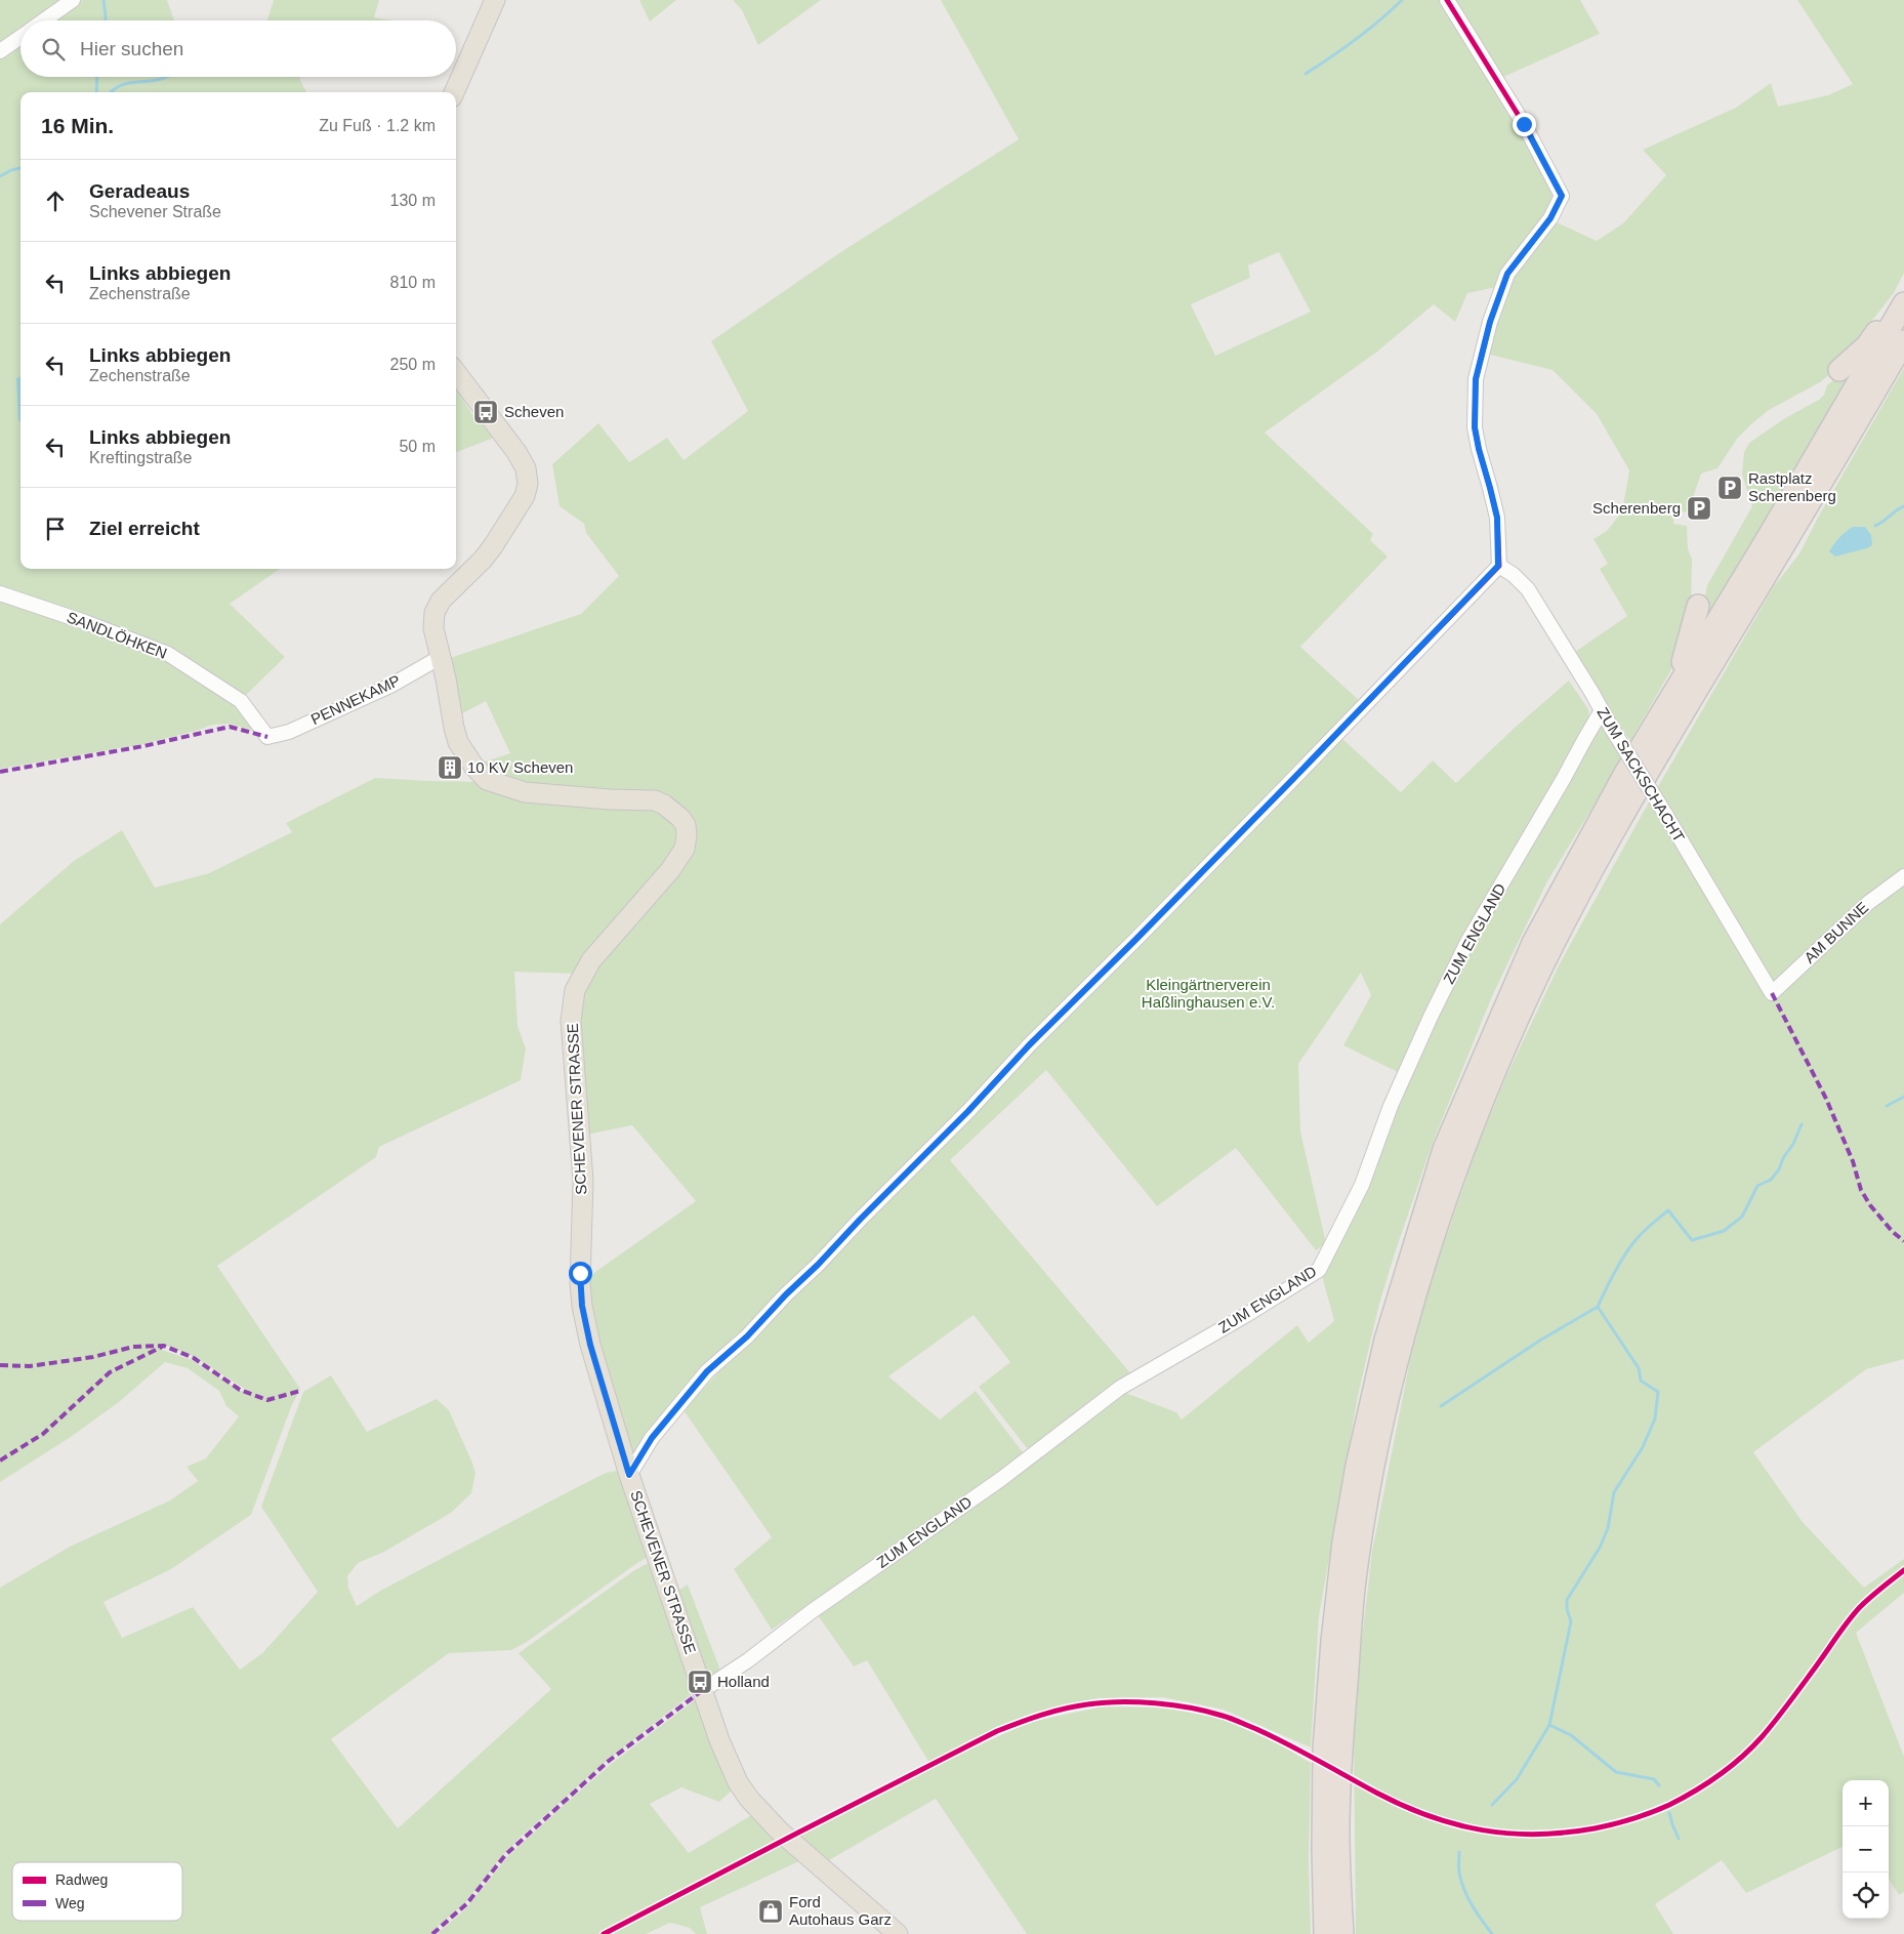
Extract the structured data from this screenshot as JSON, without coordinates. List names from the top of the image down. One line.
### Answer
{"streets":{"main road":["SCHEVENER STRASSE"],"street":["SANDLÖHKEN","PENNEKAMP","ZUM SACKSCHACHT","AM BUNNE","ZUM ENGLAND"]},"crossings":[["SANDLÖHKEN","PENNEKAMP"],["PENNEKAMP","SCHEVENER STRASSE"],["ZUM SACKSCHACHT","AM BUNNE"],["ZUM SACKSCHACHT","ZUM ENGLAND"],["ZUM ENGLAND","SCHEVENER STRASSE"]],"parks":["Kleingärtnerverein Haßlinghausen e.V."],"places":{"bus stop":["Scheven","Holland"],"parking":["Rastplatz Scherenberg","Scherenberg"],"building":["10 KV Scheven"],"shop":["Ford Autohaus Garz"]},"legend":["Radweg","Weg"],"page":{"search":"Hier suchen","heading":["16 Min.","Zu Fuß · 1.2 km"],"list":[["Geradeaus","Schevener Straße","130 m"],["Links abbiegen","Zechenstraße","810 m"],["Links abbiegen","Zechenstraße","250 m"],["Links abbiegen","Kreftingstraße","50 m"],"Ziel erreicht"],"map_buttons":["+","−"]}}
